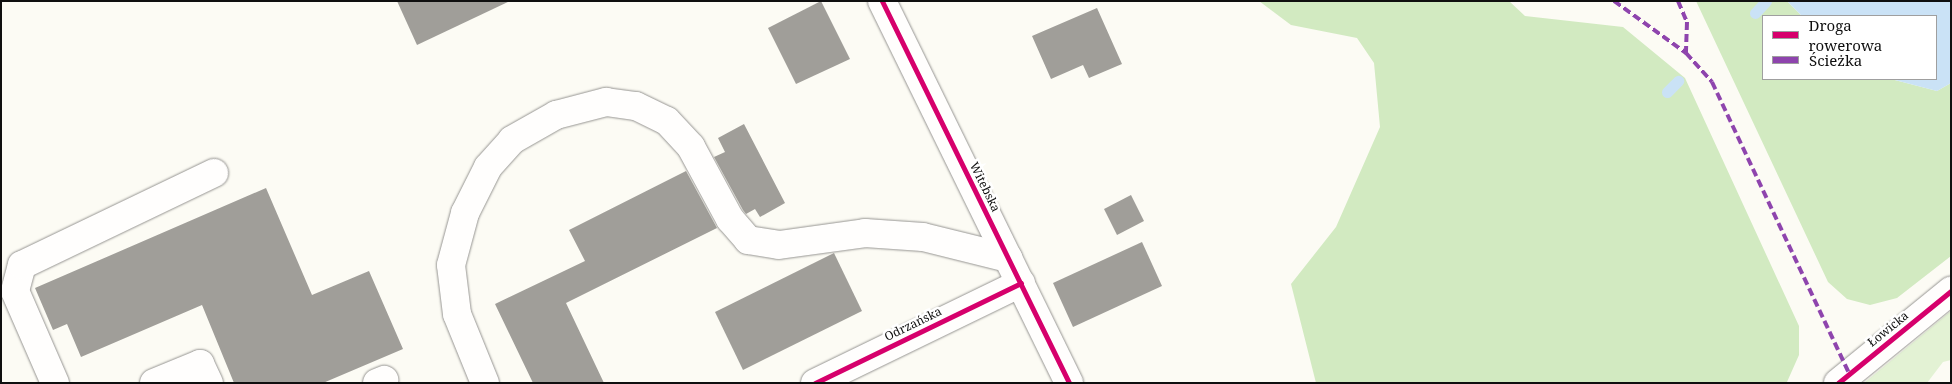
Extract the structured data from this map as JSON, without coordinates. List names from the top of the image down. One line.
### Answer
{"streets":{"street":["Witebska","Odrzańska","Łowicka"]},"crossings":[["Witebska","Odrzańska"]],"legend":["Droga rowerowa","Ścieżka"]}
